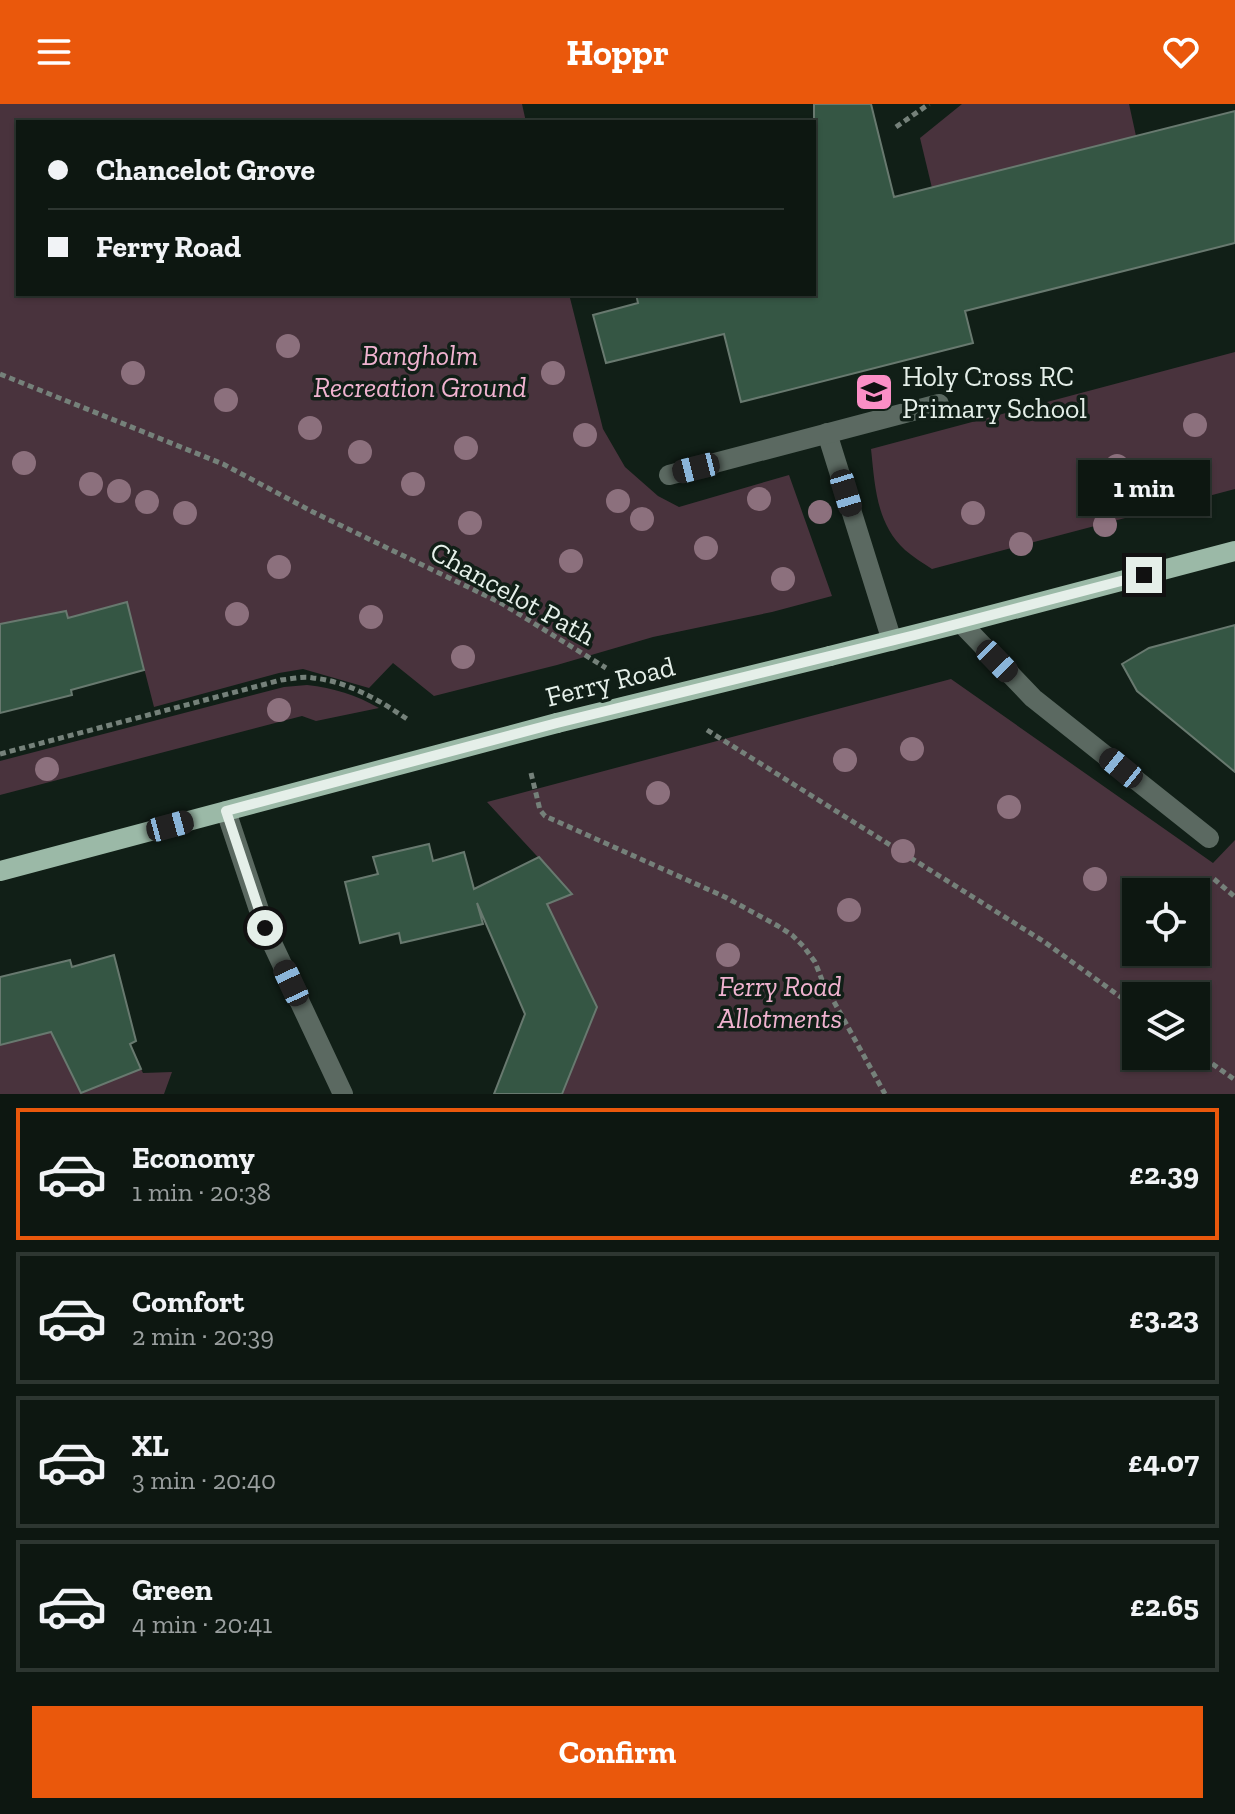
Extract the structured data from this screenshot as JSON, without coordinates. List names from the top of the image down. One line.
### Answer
{"streets":{"main road":["Ferry Road"],"path":["Chancelot Path"]},"parks":["Bangholm Recreation Ground","Ferry Road Allotments"],"places":{"school or university":["Holy Cross RC Primary School"]},"page":{"header":"Hoppr","banner":["Chancelot Grove","Ferry Road"],"bubble":"1 min","list":[{"name":"Economy","note":"1 min · 20:38","value":"£2.39"},{"name":"Comfort","note":"2 min · 20:39","value":"£3.23"},{"name":"XL","note":"3 min · 20:40","value":"£4.07"},{"name":"Green","note":"4 min · 20:41","value":"£2.65"}],"buttons":"Confirm"}}
